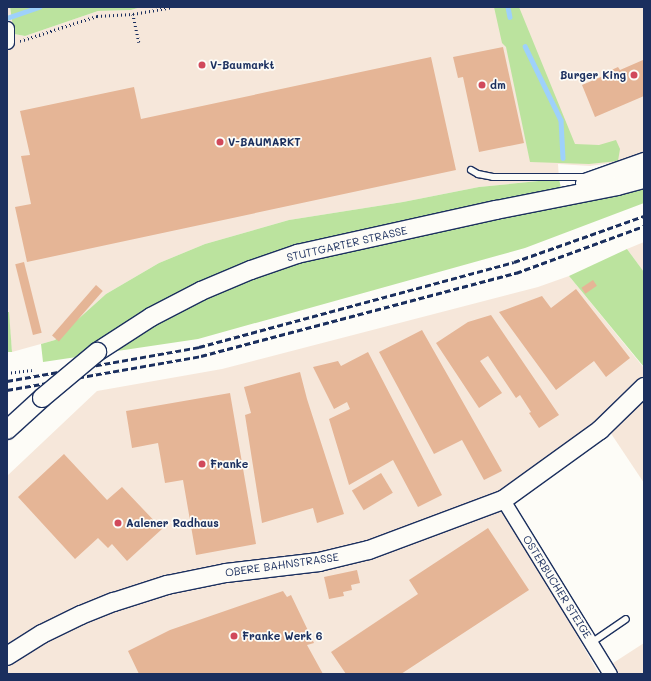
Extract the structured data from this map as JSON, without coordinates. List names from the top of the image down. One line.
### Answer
{"streets":{"main road":["STUTTGARTER STRASSE","OBERE BAHNSTRASSE"],"street":["OSTERBUCHER STEIGE"]},"crossings":[["OBERE BAHNSTRASSE","OSTERBUCHER STEIGE"]],"places":["V-Baumarkt","Burger King","dm","V-BAUMARKT","Franke","Aalener Radhaus","Franke Werk 6"]}
